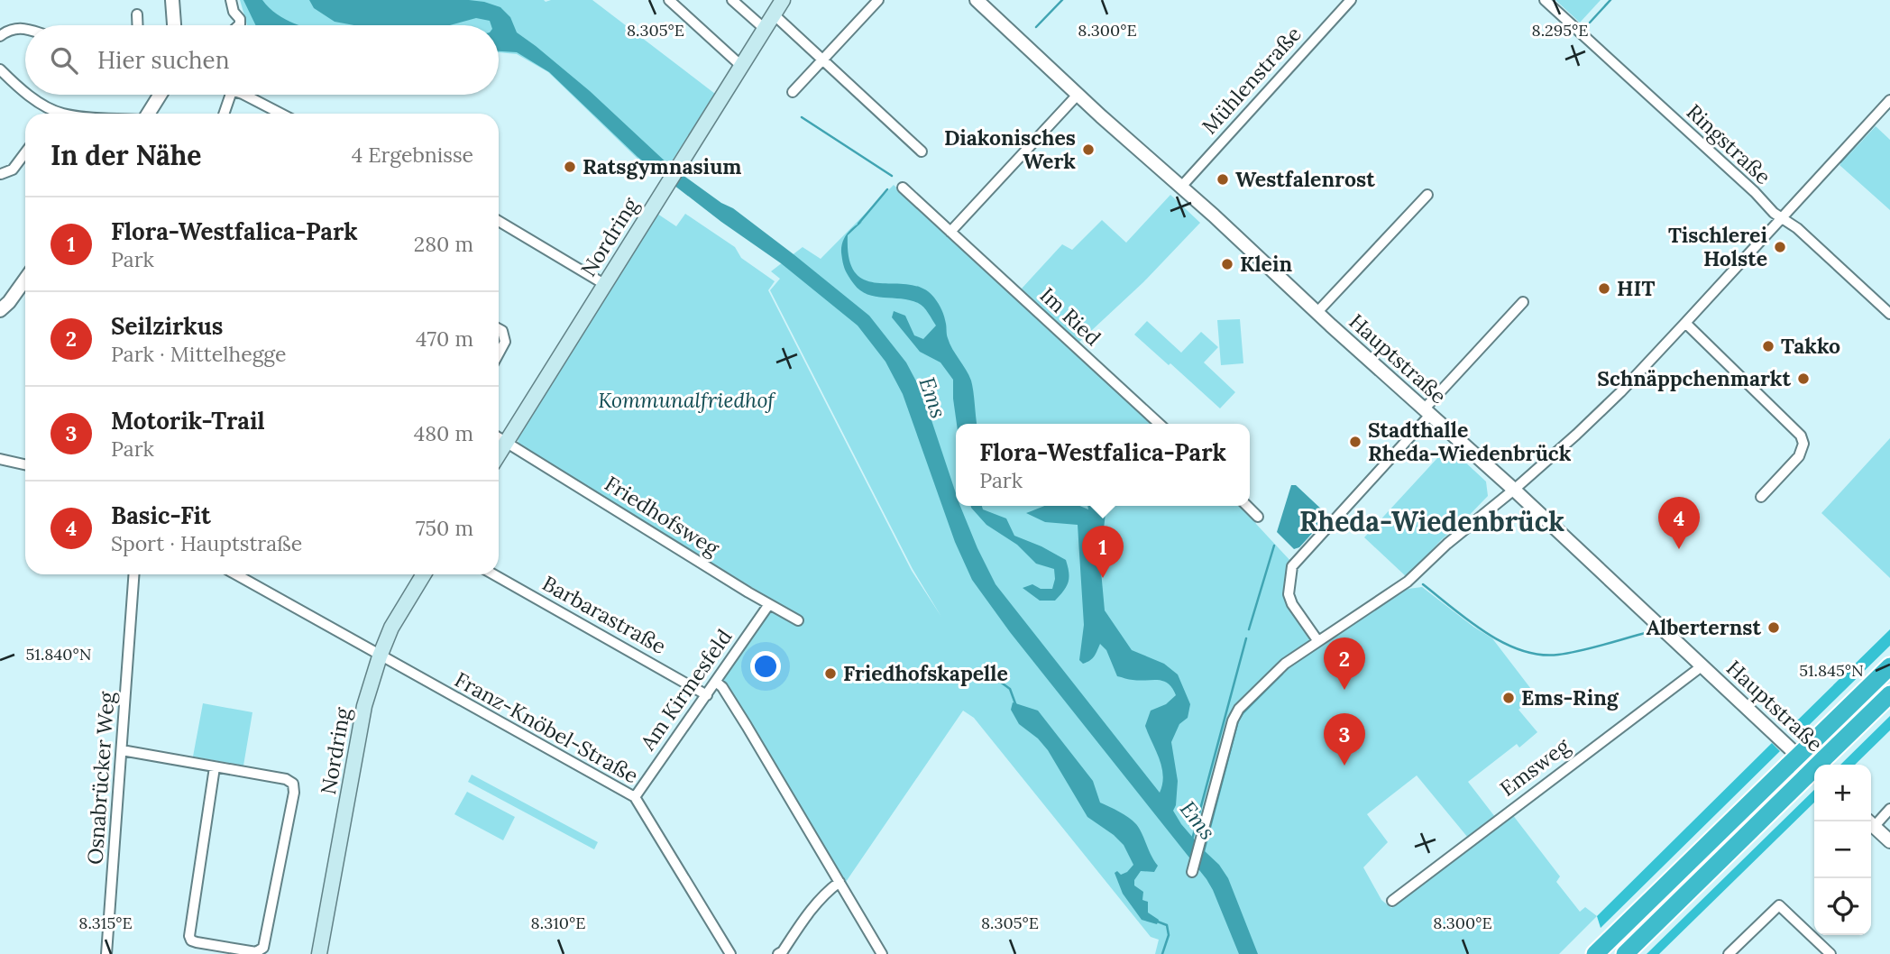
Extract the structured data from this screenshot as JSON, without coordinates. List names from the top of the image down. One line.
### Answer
{"streets":{"main road":["Nordring"],"street":["Mühlenstraße","Ringstraße","Im Ried","Hauptstraße","Friedhofsweg","Barbarastraße","Am Kirmesfeld","Franz-Knöbel-Straße","Emsweg","Osnabrücker Weg"]},"crossings":[["Mühlenstraße","Hauptstraße"],["Nordring","Friedhofsweg"],["Nordring","Franz-Knöbel-Straße"],["Hauptstraße","Emsweg"],["Friedhofsweg","Am Kirmesfeld"],["Barbarastraße","Am Kirmesfeld"],["Am Kirmesfeld","Franz-Knöbel-Straße"]],"districts":["Rheda-Wiedenbrück"],"water":["Ems"],"parks":["Kommunalfriedhof"],"places":["Diakonisches Werk","Ratsgymnasium","Westfalenrost","Tischlerei Holste","Klein","HIT","Takko","Schnäppchenmarkt","Stadthalle Rheda-Wiedenbrück","Alberternst","Friedhofskapelle","Ems-Ring"],"page":{"search":"Hier suchen","heading":["In der Nähe","4 Ergebnisse"],"list":[{"mark":"1","name":"Flora-Westfalica-Park","note":"Park","value":"280 m"},{"mark":"2","name":"Seilzirkus","note":"Park · Mittelhegge","value":"470 m"},{"mark":"3","name":"Motorik-Trail","note":"Park","value":"480 m"},{"mark":"4","name":"Basic-Fit","note":"Sport · Hauptstraße","value":"750 m"}],"popup":["Flora-Westfalica-Park","Park"],"pins":["4","1","2","3"],"map_buttons":["+","−"]},"coordinates":["8.305°E","8.300°E","8.295°E","51.840°N","51.845°N","8.315°E","8.310°E"]}
